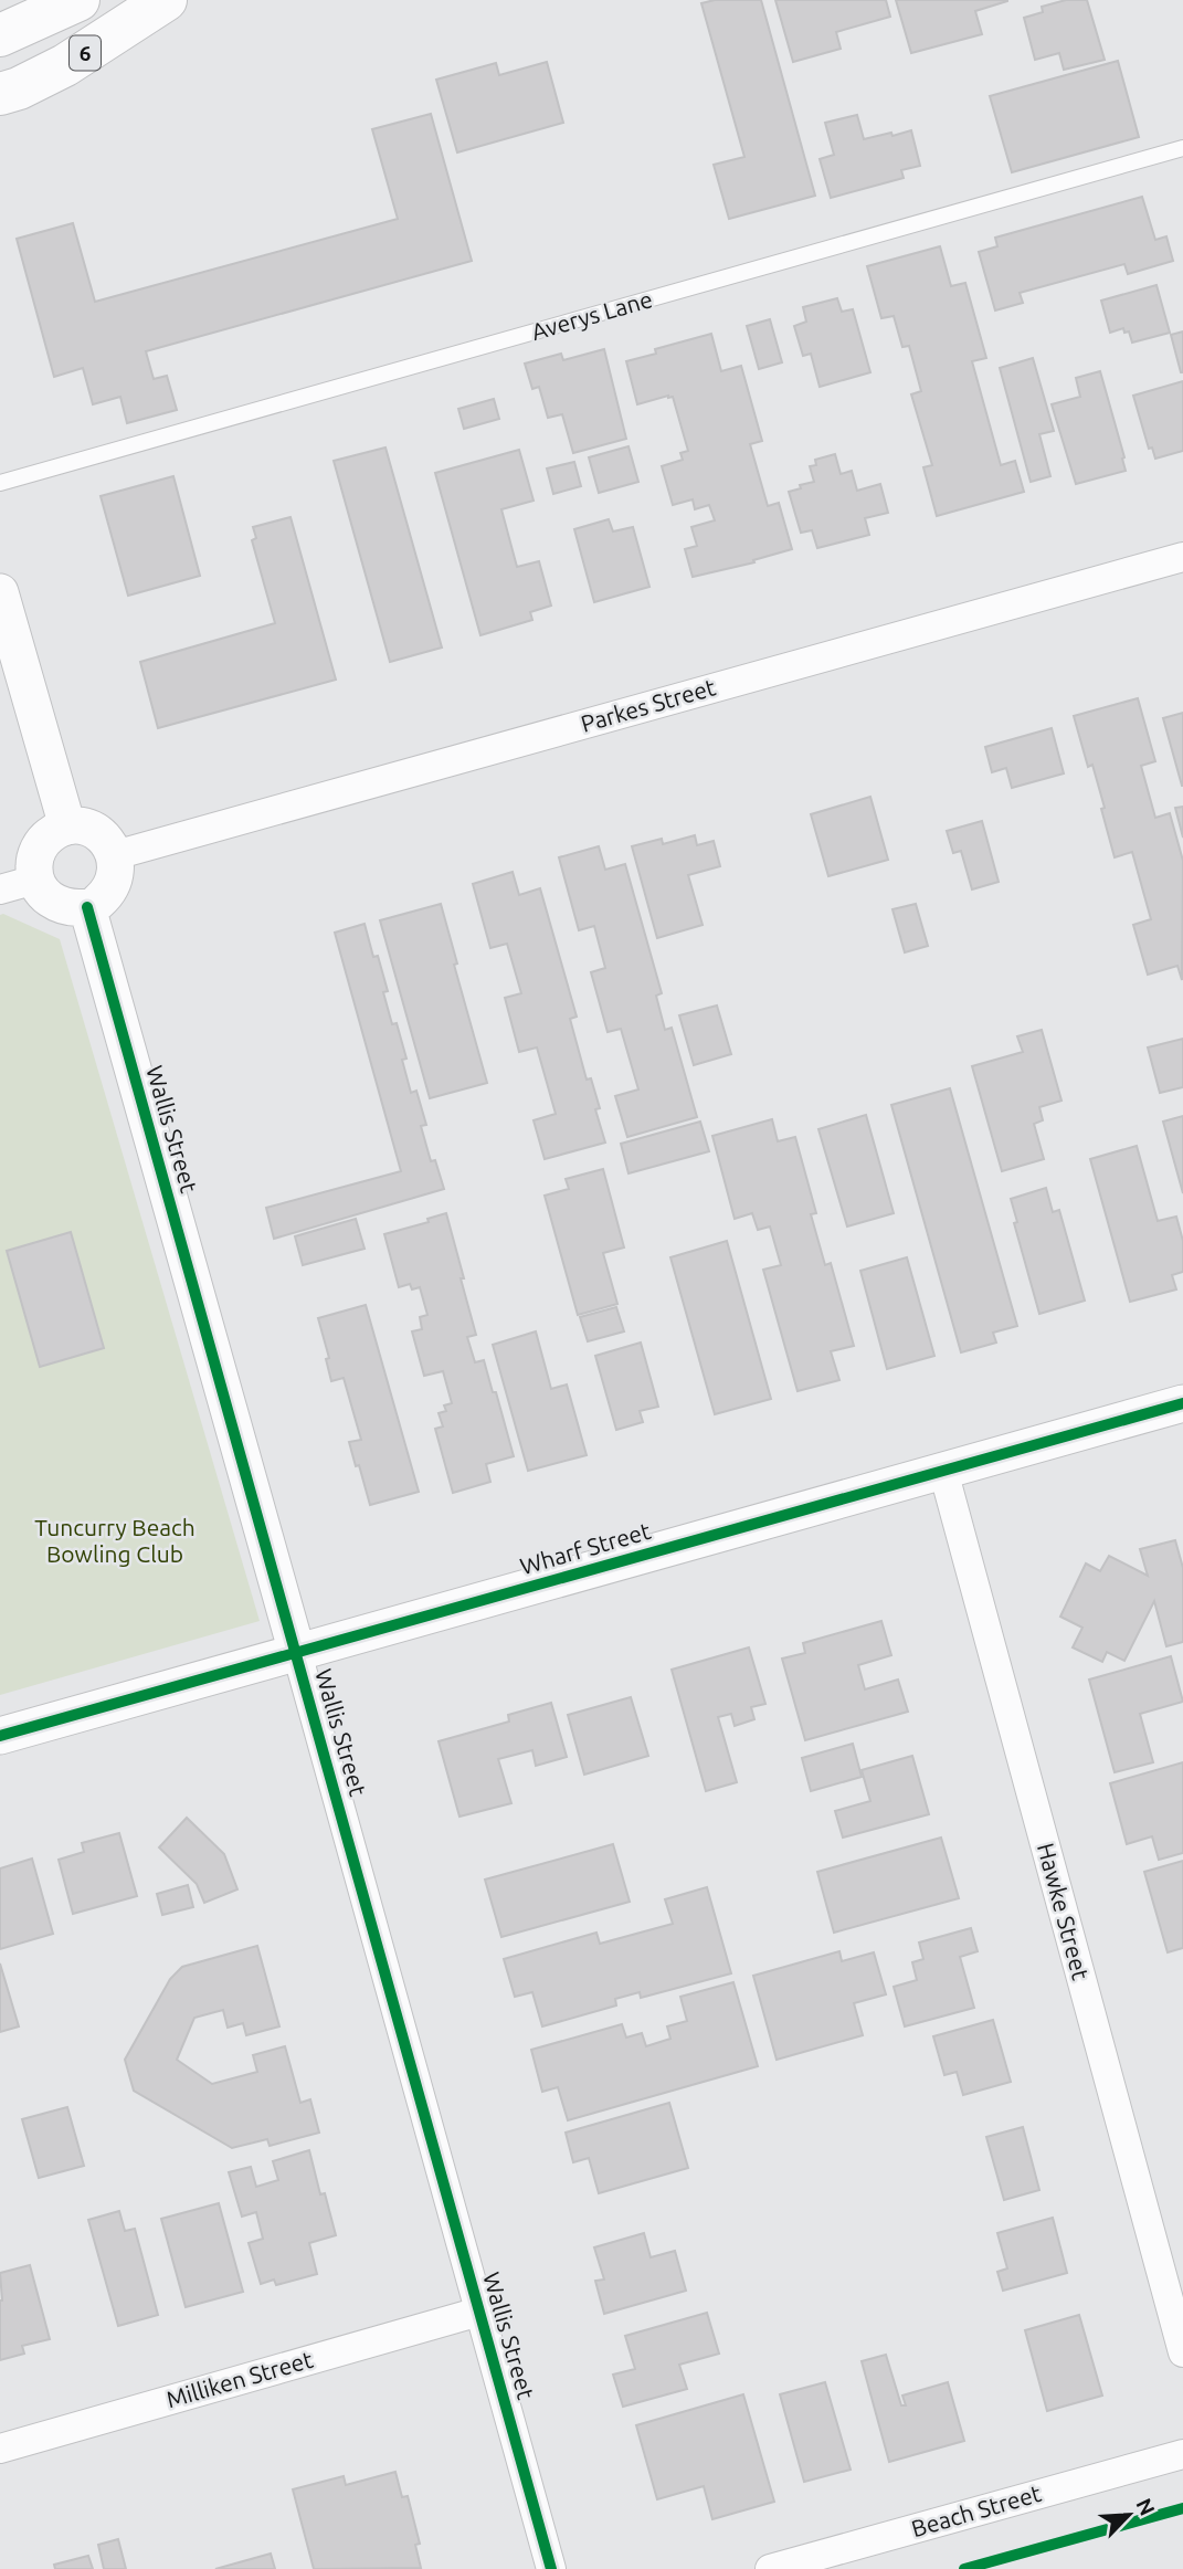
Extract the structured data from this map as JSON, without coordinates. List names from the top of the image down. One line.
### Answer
{"streets":{"main road":["6"],"street":["Parkes Street","Wallis Street","Wharf Street","Hawke Street","Milliken Street","Beach Street"],"lane":["Averys Lane"]},"crossings":[["Parkes Street","Wallis Street"],["Wallis Street","Wharf Street"],["Wallis Street","Milliken Street"],["Wharf Street","Hawke Street"]],"parks":["Tuncurry Beach Bowling Club"],"north":"top right"}
